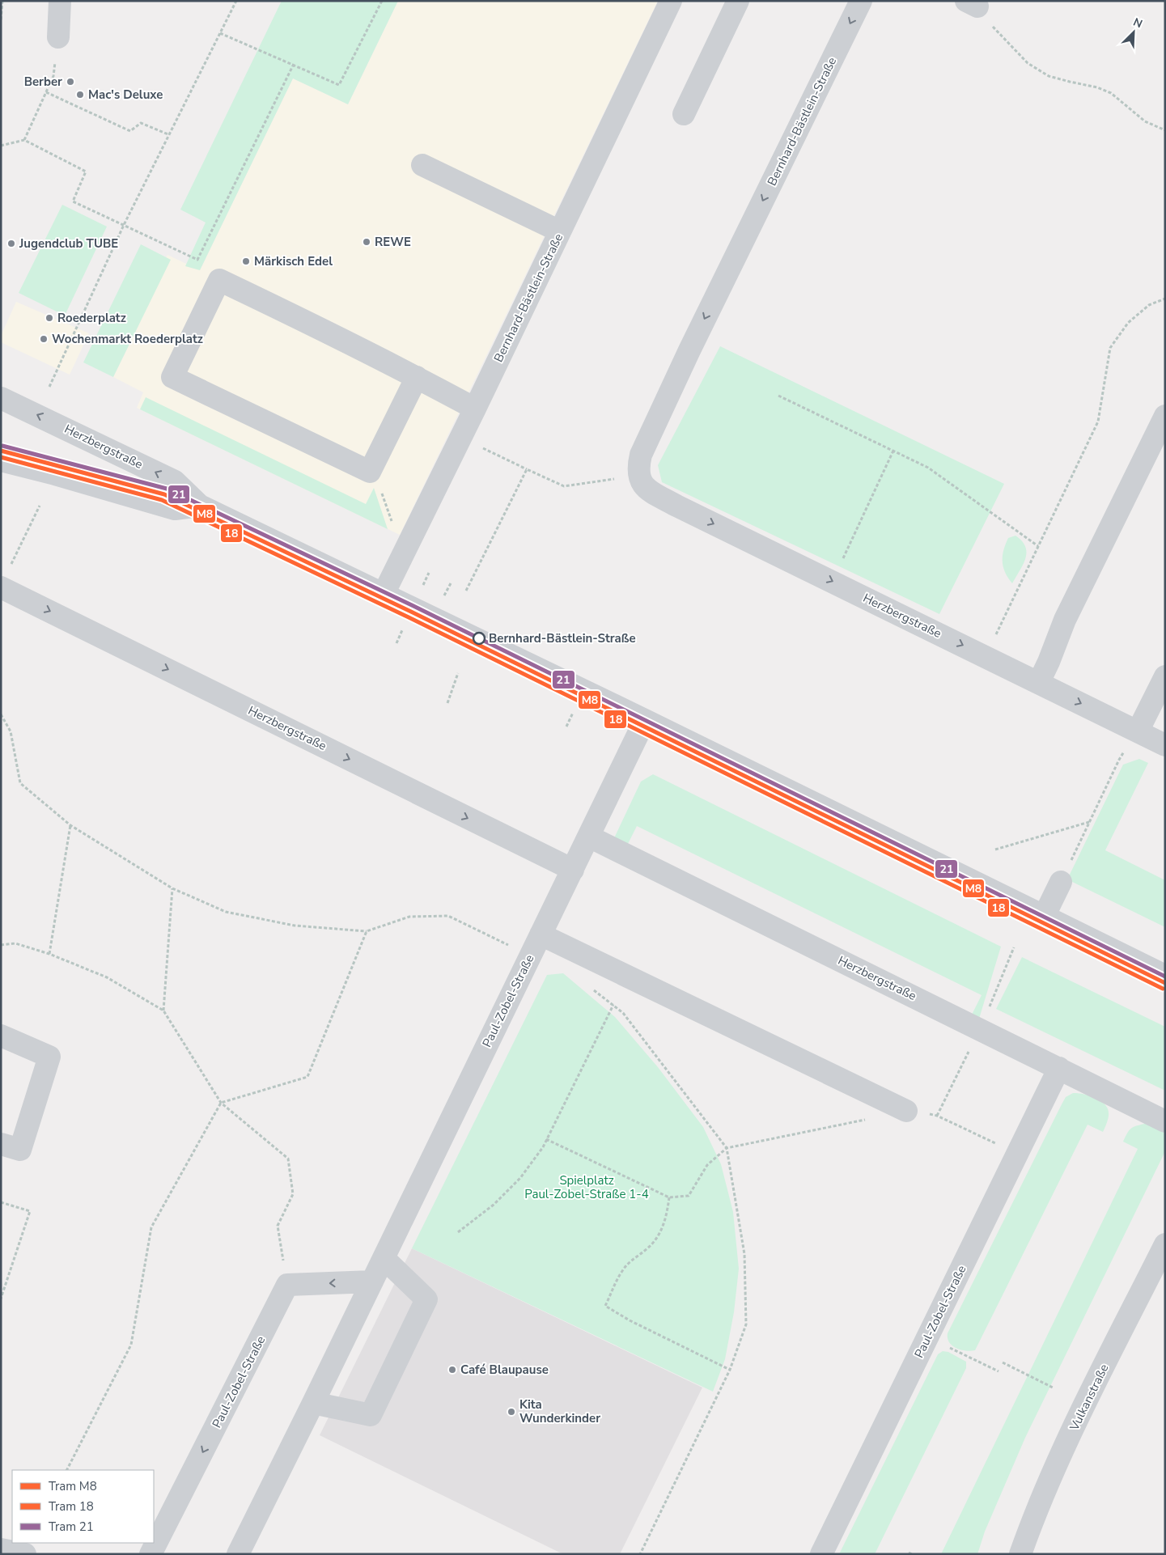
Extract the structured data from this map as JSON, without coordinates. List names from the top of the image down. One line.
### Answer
{"streets":{"street":["Bernhard-Bästlein-Straße","Herzbergstraße","Paul-Zobel-Straße","Vulkanstraße"]},"crossings":[["Bernhard-Bästlein-Straße","Herzbergstraße"],["Herzbergstraße","Paul-Zobel-Straße"]],"parks":["Spielplatz Paul-Zobel-Straße 1-4"],"places":["Berber","Mac's Deluxe","REWE","Jugendclub TUBE","Märkisch Edel","Roederplatz","Wochenmarkt Roederplatz","Bernhard-Bästlein-Straße","Café Blaupause","Kita Wunderkinder"],"lines":["tram line 21","tram line M8","tram line 18"],"legend":["Tram M8","Tram 18","Tram 21"],"north":"top right"}
